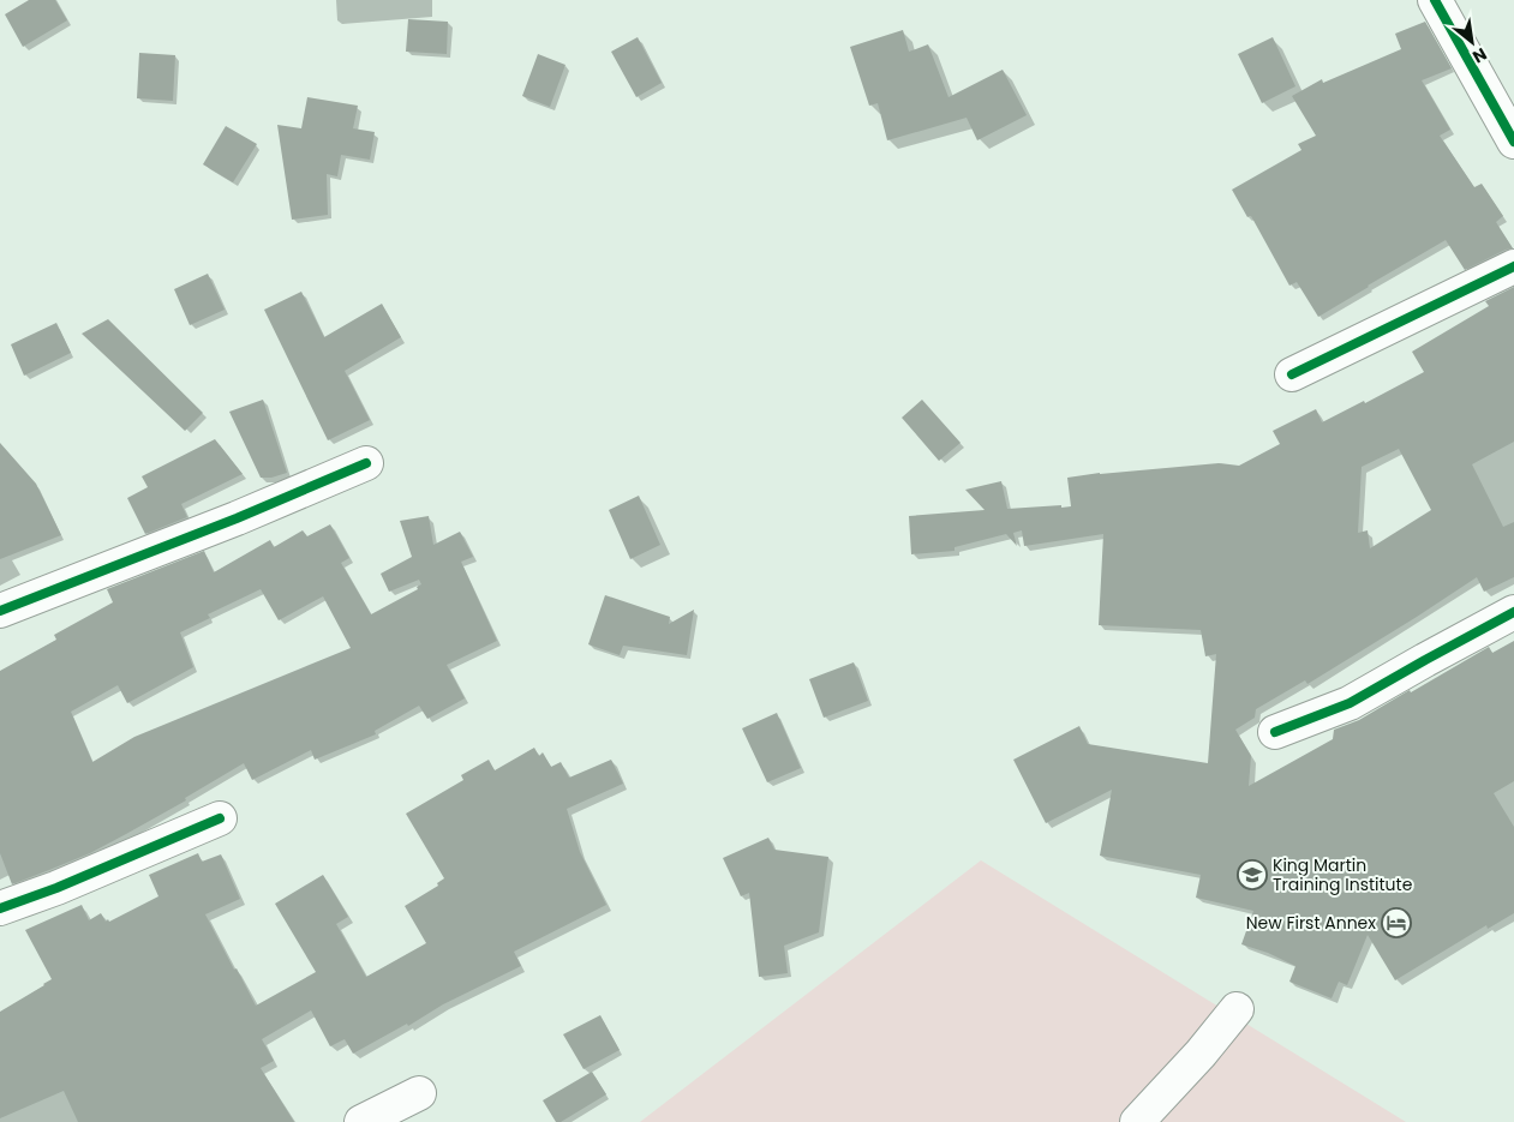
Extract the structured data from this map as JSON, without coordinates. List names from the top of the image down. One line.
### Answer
{"places":{"school or university":["King Martin Training Institute"],"hotel":["New First Annex"]},"north":"bottom right"}
